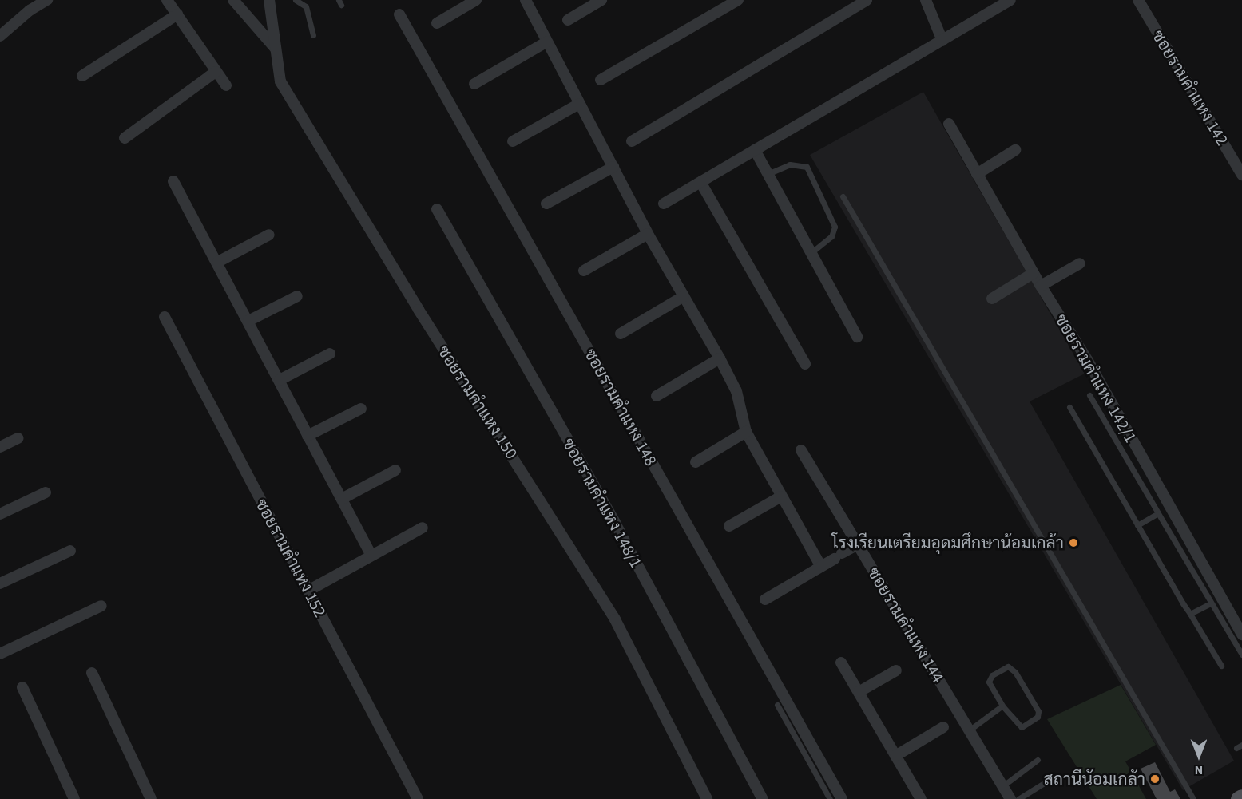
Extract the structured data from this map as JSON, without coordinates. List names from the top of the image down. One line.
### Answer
{"streets":{"street":["ซอยรามคำแหง 142","ซอยรามคำแหง 142/1","ซอยรามคำแหง 150","ซอยรามคำแหง 148","ซอยรามคำแหง 148/1","ซอยรามคำแหง 152","ซอยรามคำแหง 144"]},"places":["โรงเรียนเตรียมอุดมศึกษาน้อมเกล้า","สถานีน้อมเกล้า"],"north":"bottom"}
